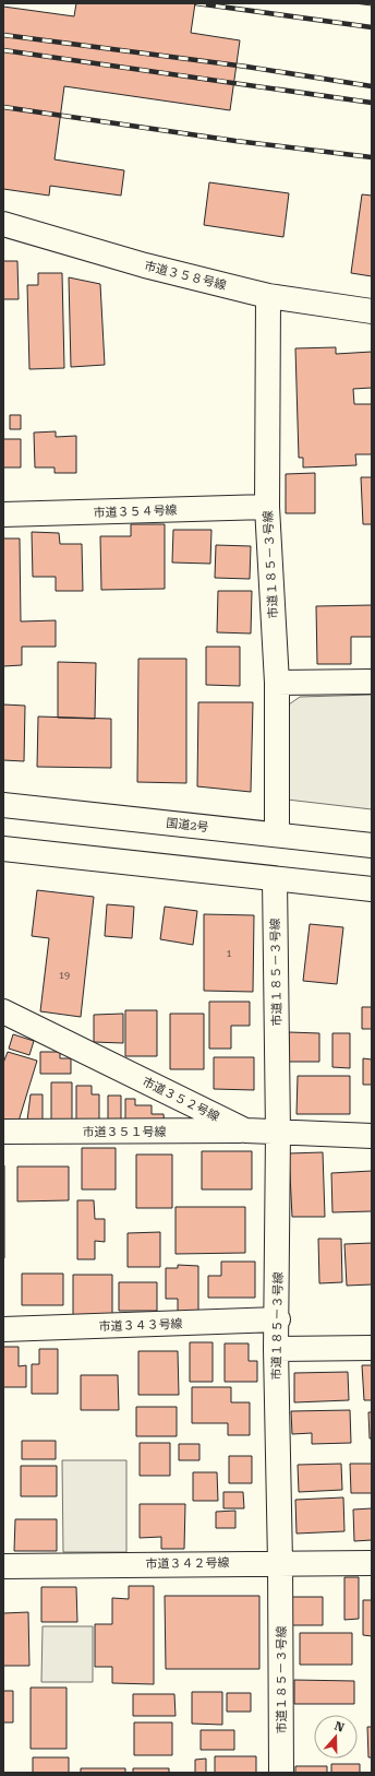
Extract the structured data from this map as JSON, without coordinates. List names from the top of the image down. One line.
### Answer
{"streets":{"main road":["市道３５８号線","市道３５４号線","市道１８５－３号線","国道2号","市道３５２号線","市道３５１号線","市道３４３号線","市道３４２号線"]},"crossings":[["市道３５８号線","市道１８５－３号線"],["市道３５４号線","市道１８５－３号線"],["市道１８５－３号線","国道2号"],["市道１８５－３号線","市道３５２号線"],["市道１８５－３号線","市道３４３号線"],["市道１８５－３号線","市道３４２号線"],["市道３５２号線","市道３５１号線"]],"house_numbers":["1","19"],"north":"top"}
